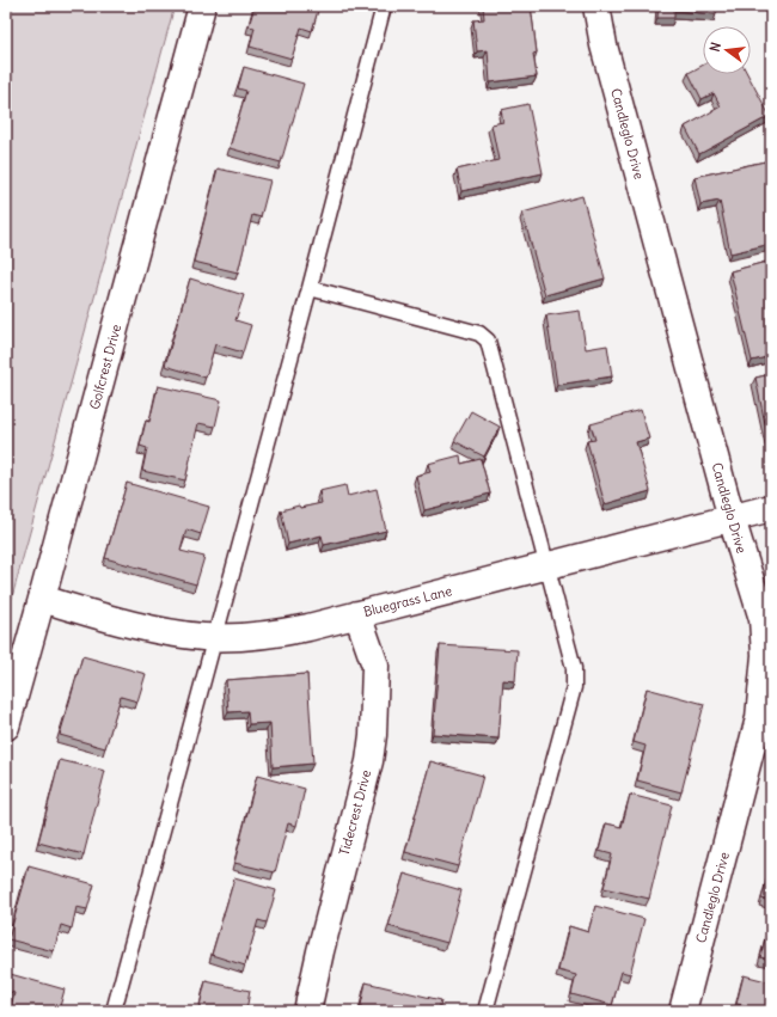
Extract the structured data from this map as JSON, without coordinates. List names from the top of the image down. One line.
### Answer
{"streets":{"street":["Candleglo Drive","Golfcrest Drive","Bluegrass Lane","Tidecrest Drive"]},"crossings":[["Candleglo Drive","Bluegrass Lane"],["Golfcrest Drive","Bluegrass Lane"],["Bluegrass Lane","Tidecrest Drive"]],"north":"left"}
